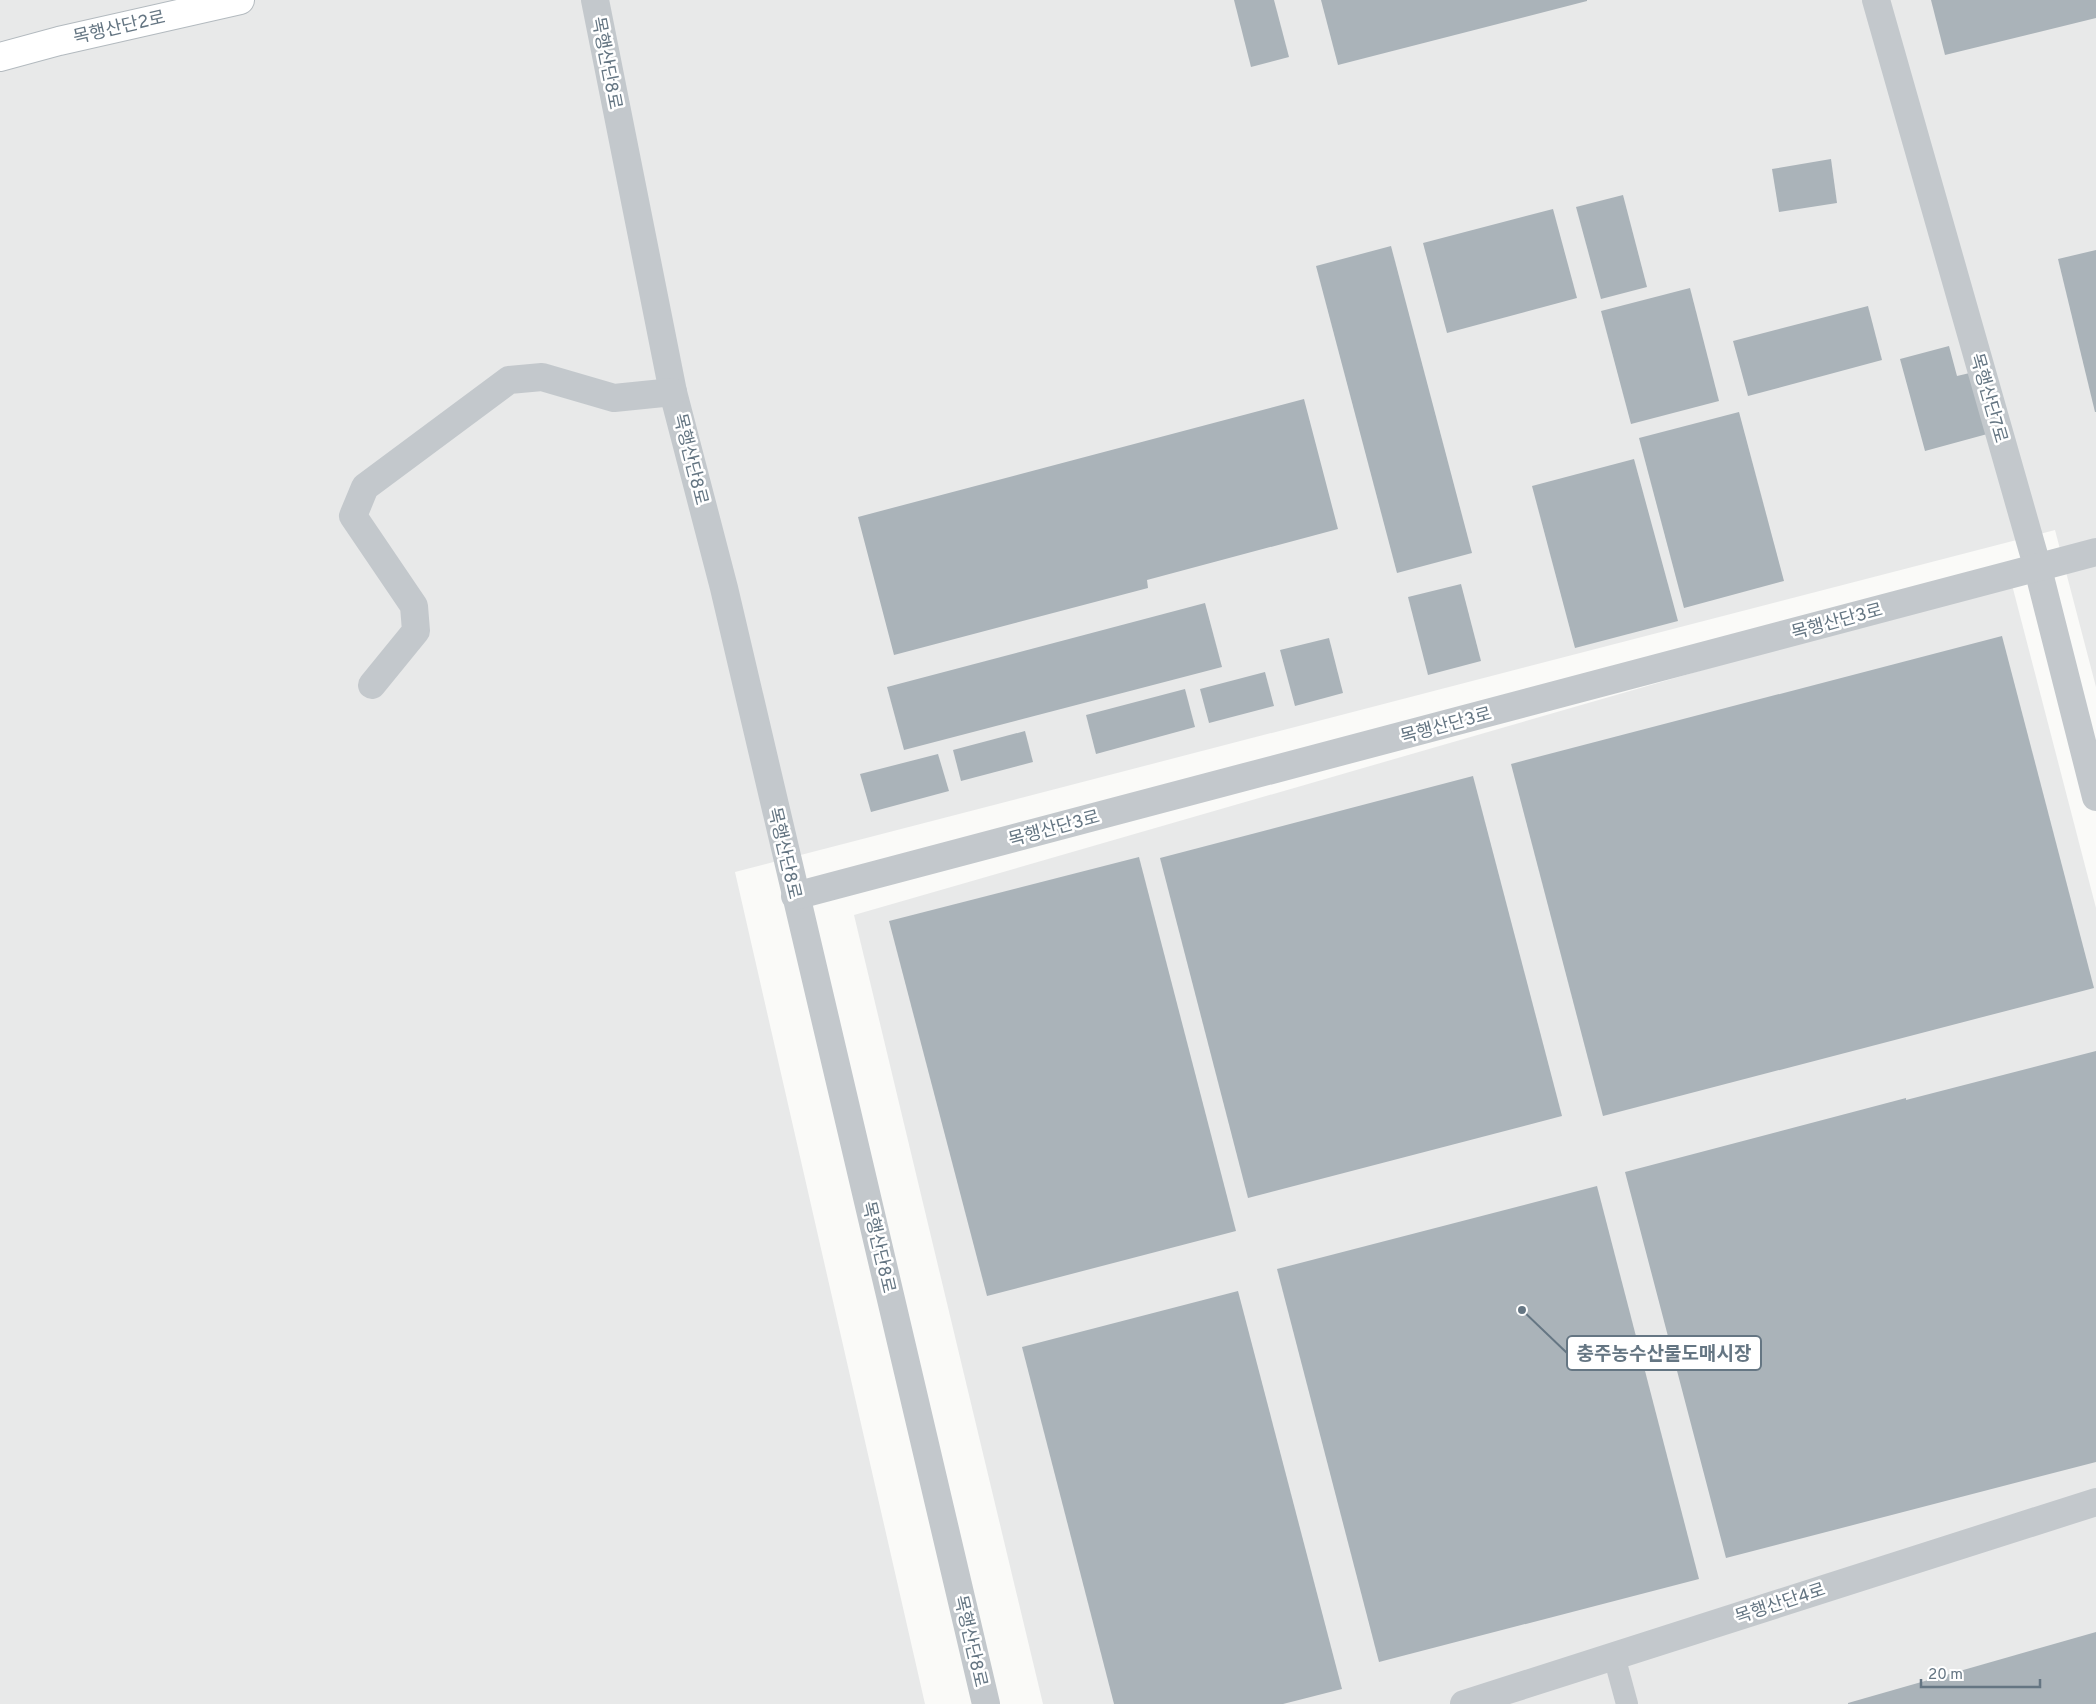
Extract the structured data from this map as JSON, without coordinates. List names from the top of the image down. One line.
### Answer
{"streets":{"street":["목행산단2로","목행산단8로","목행산단7로","목행산단3로","목행산단4로"]},"crossings":[["목행산단8로","목행산단3로"],["목행산단7로","목행산단3로"]],"places":["충주농수산물도매시장"],"scale_bar":"20 m"}
